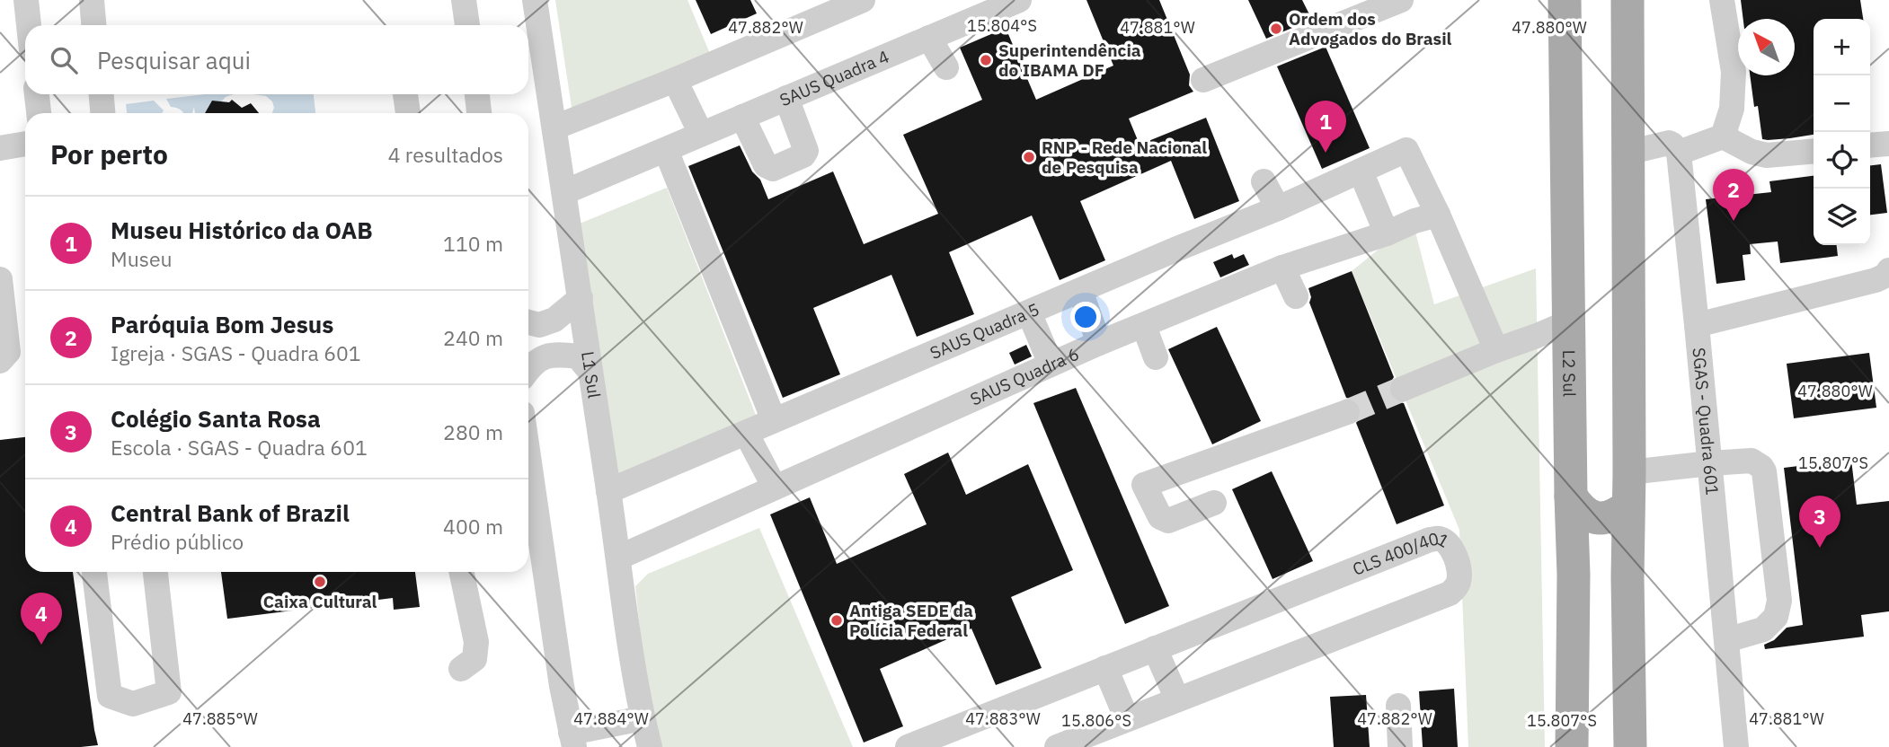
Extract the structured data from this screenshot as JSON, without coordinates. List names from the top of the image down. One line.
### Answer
{"streets":{"main road":["L2 Sul"],"street":["SAUS Quadra 4","SAUS Quadra 5","L1 Sul","SAUS Quadra 6","SGAS - Quadra 601","CLS 400/401"]},"crossings":[["SAUS Quadra 4","L1 Sul"],["SAUS Quadra 5","L1 Sul"],["SAUS Quadra 5","SAUS Quadra 6"],["L1 Sul","SAUS Quadra 6"]],"places":["Ordem dos Advogados do Brasil","Superintendência do IBAMA DF","RNP - Rede Nacional de Pesquisa","Caixa Cultural","Antiga SEDE da Polícia Federal"],"north":"top left","page":{"map_buttons":["+","−"],"search":"Pesquisar aqui","pins":["1","2","3","4"],"heading":["Por perto","4 resultados"],"list":[{"mark":"1","name":"Museu Histórico da OAB","note":"Museu","value":"110 m"},{"mark":"2","name":"Paróquia Bom Jesus","note":"Igreja · SGAS - Quadra 601","value":"240 m"},{"mark":"3","name":"Colégio Santa Rosa","note":"Escola · SGAS - Quadra 601","value":"280 m"},{"mark":"4","name":"Central Bank of Brazil","note":"Prédio público","value":"400 m"}]},"coordinates":["15.804°S","47.882°W","47.881°W","47.880°W","15.807°S","47.885°W","47.884°W","47.883°W","15.806°S"]}
